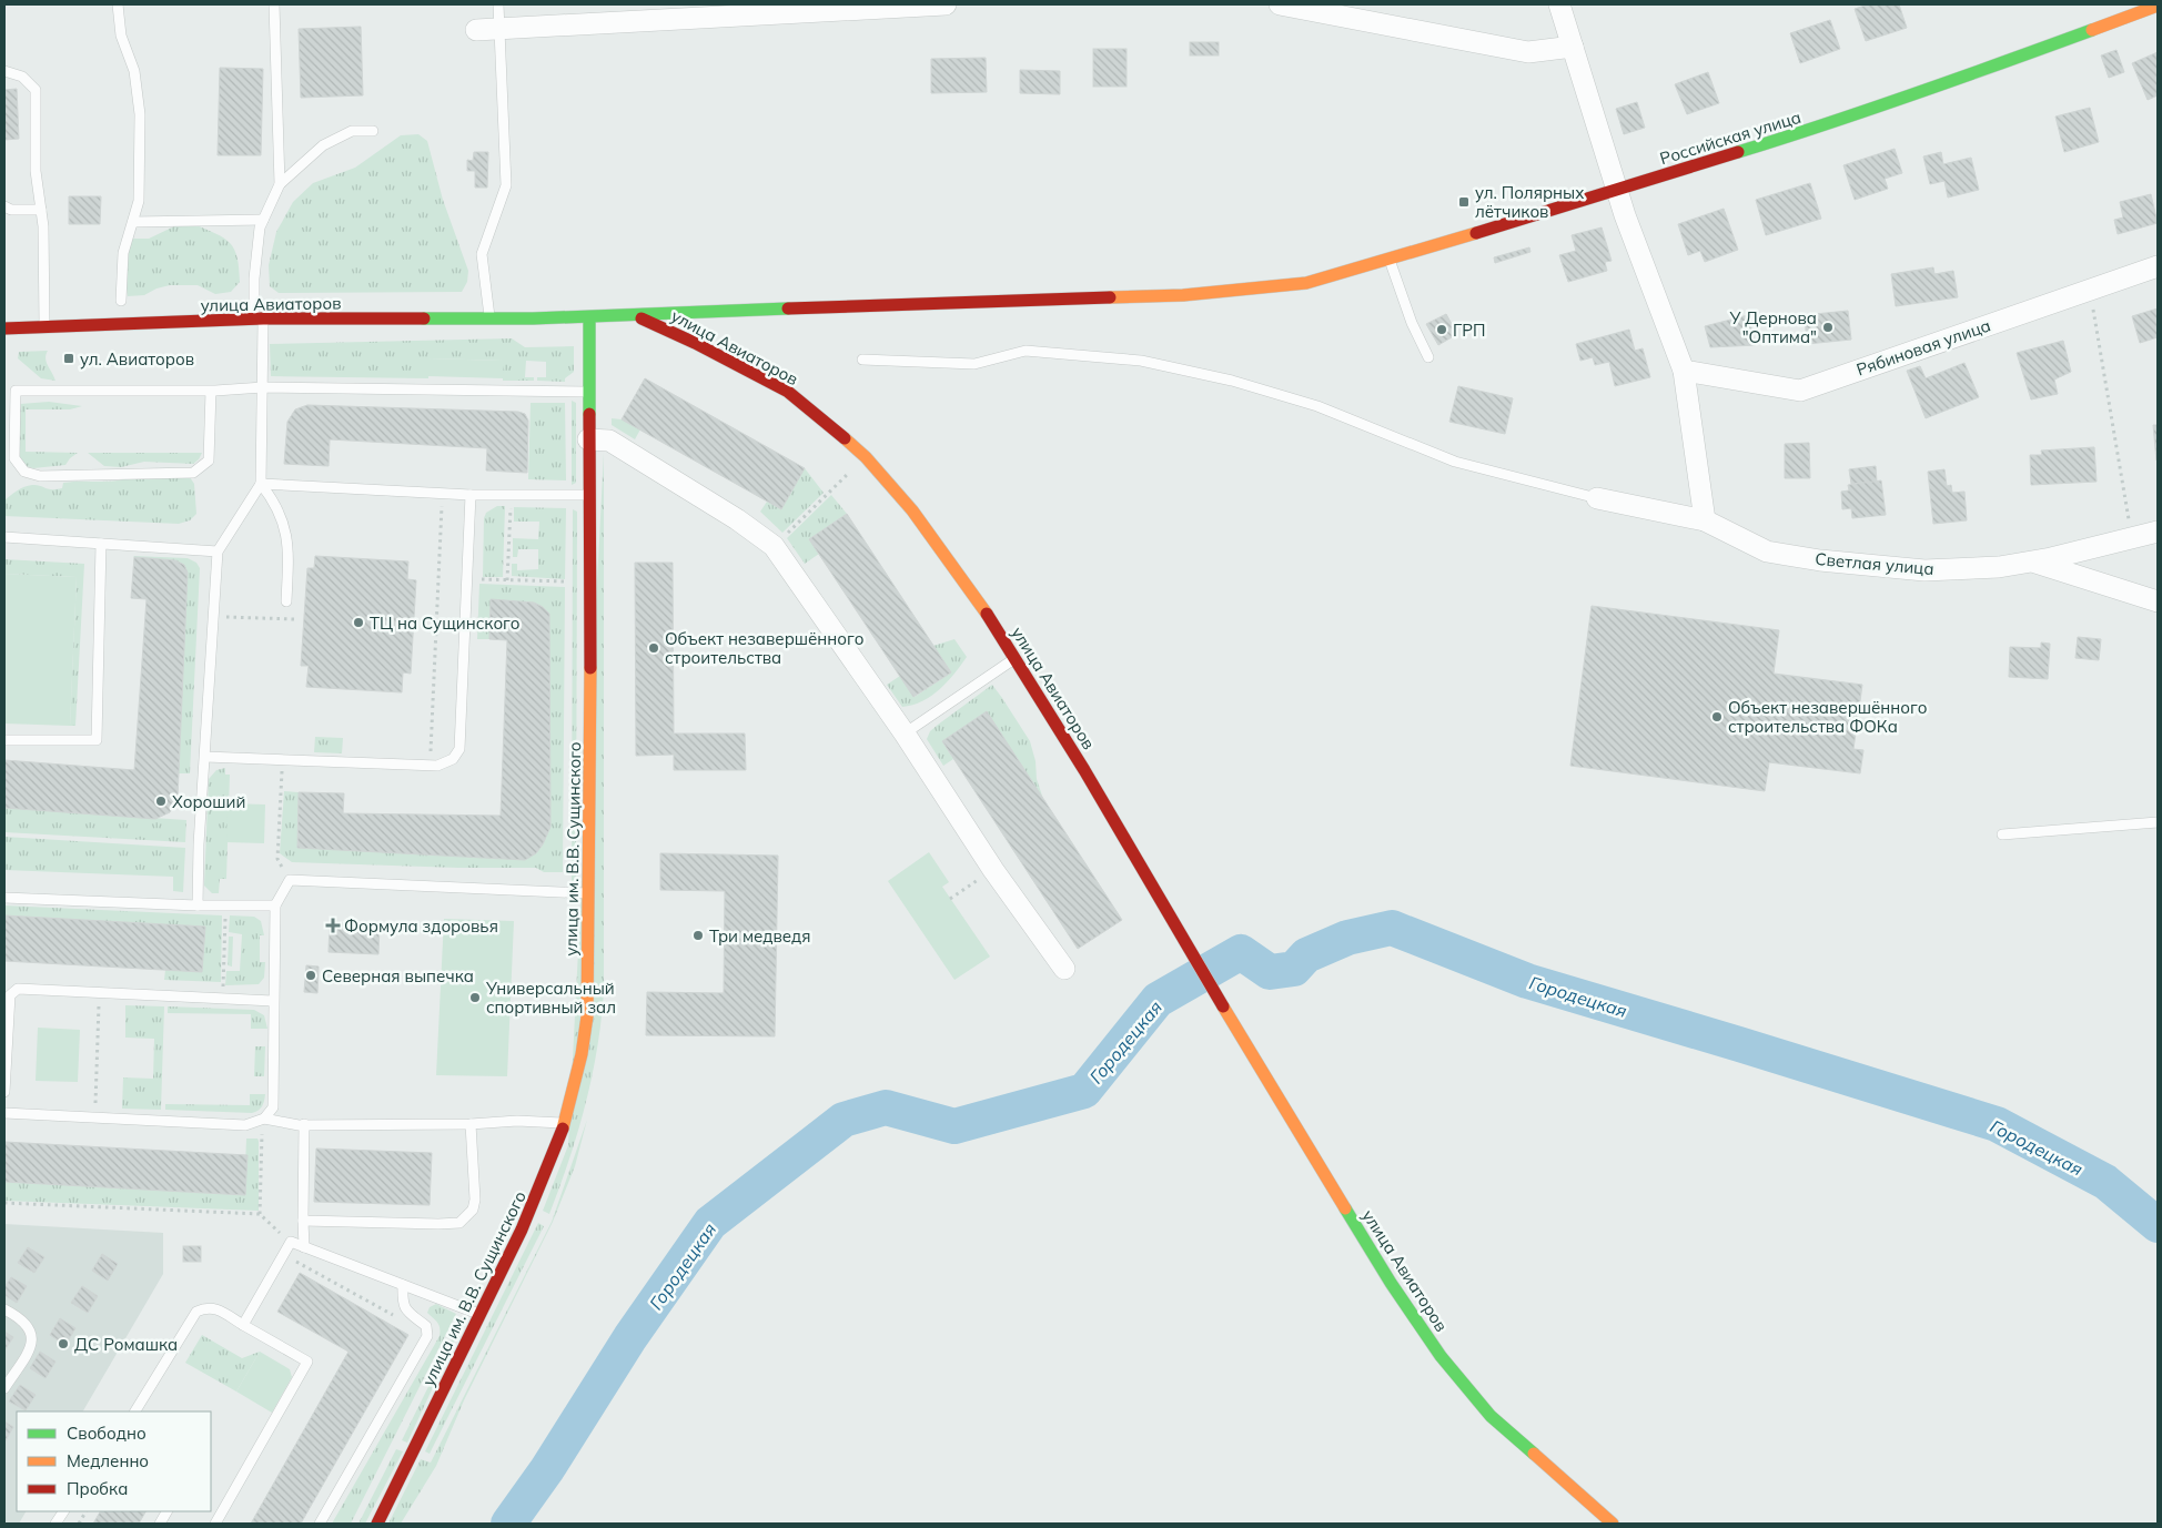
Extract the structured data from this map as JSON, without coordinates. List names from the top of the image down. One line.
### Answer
{"streets":{"street":["Российская улица","улица Авиаторов","Рябиновая улица","Светлая улица","улица им. В.В. Сущинского"]},"crossings":[["Российская улица","улица Авиаторов"],["улица Авиаторов","улица им. В.В. Сущинского"]],"water":["Городецкая"],"places":{"transit":["ул. Полярных лётчиков","ул. Авиаторов"],"other":["У Дернова \"Оптима\"","ГРП","ТЦ на Сущинского","Объект незавершённого строительства","Объект незавершённого строительства ФОКа","Хороший","Три медведя","Северная выпечка","Универсальный спортивный зал","ДС Ромашка"],"health":["Формула здоровья"]},"legend":["Свободно","Медленно","Пробка"]}
